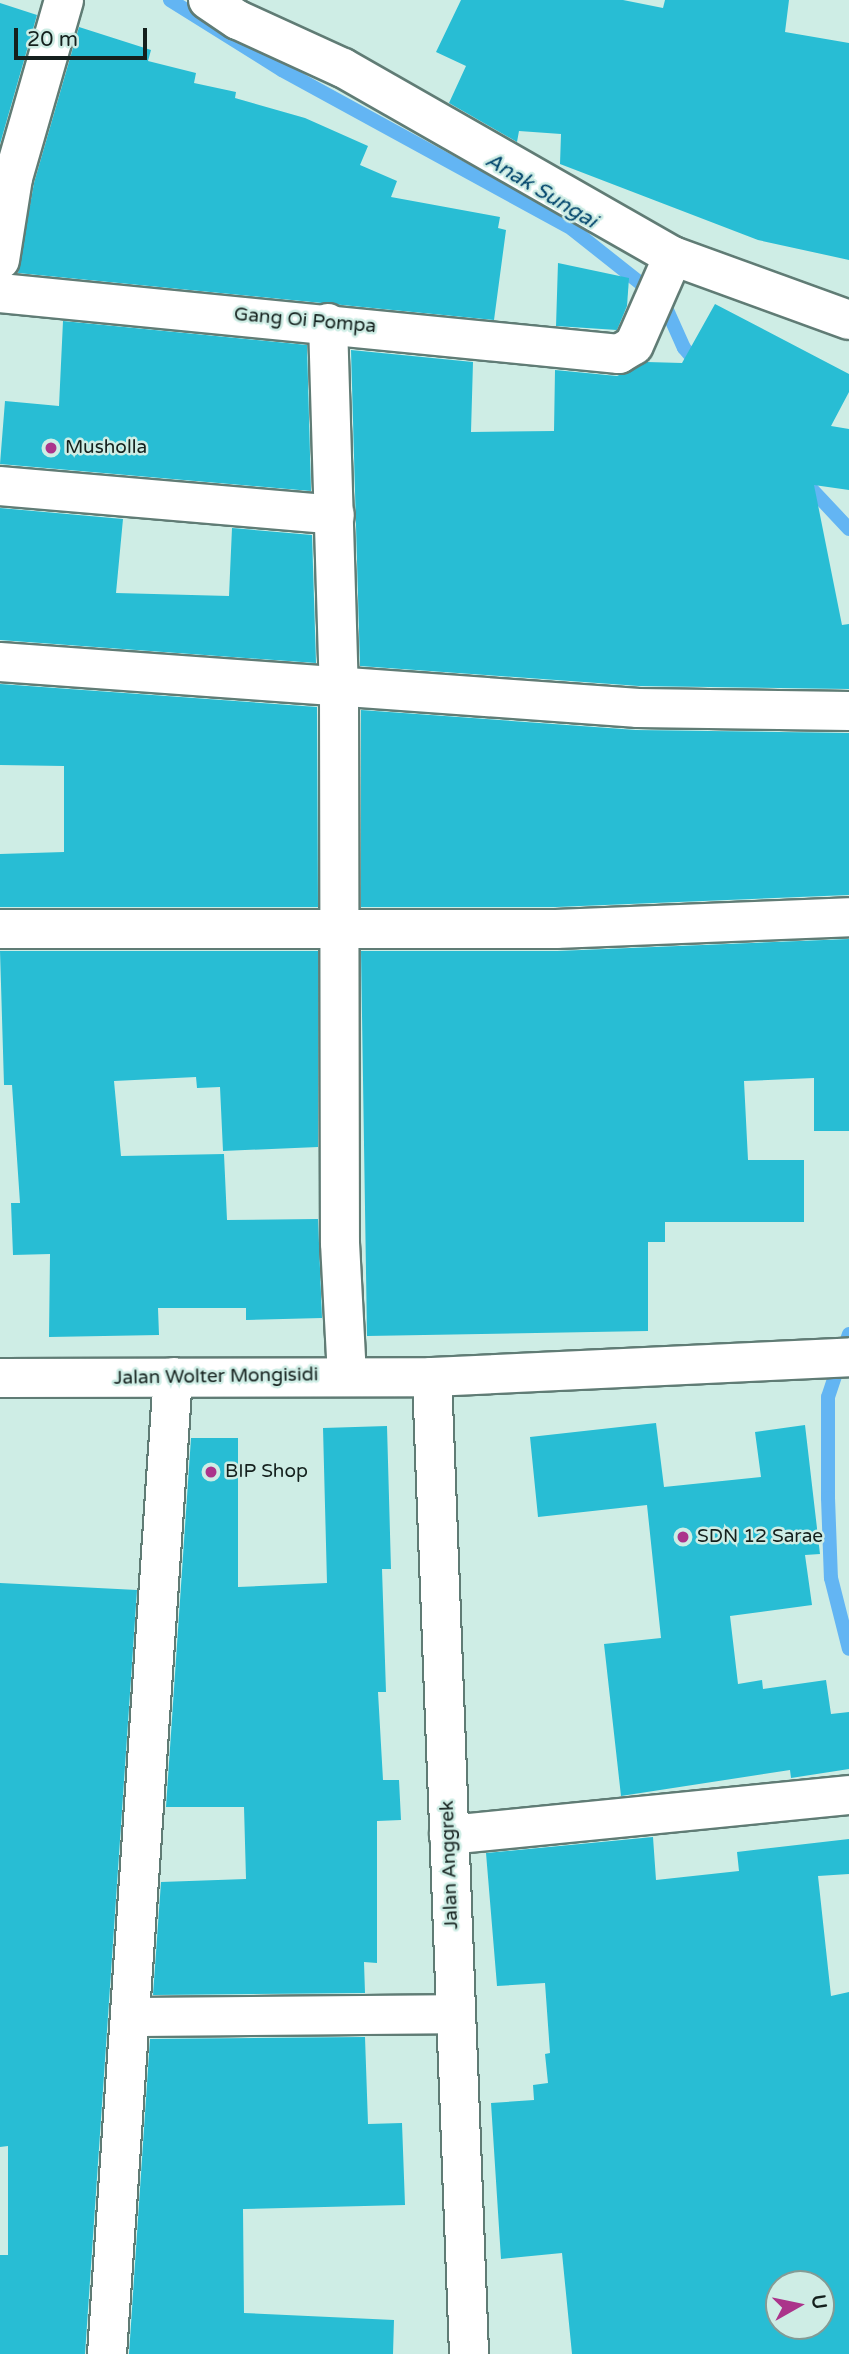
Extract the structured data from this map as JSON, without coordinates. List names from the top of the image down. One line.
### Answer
{"streets":{"street":["Gang Oi Pompa","Jalan Wolter Mongisidi","Jalan Anggrek"]},"crossings":[["Jalan Wolter Mongisidi","Jalan Anggrek"]],"water":["Anak Sungai"],"places":["Musholla","BIP Shop","SDN 12 Sarae"],"scale_bar":"20 m","north":"right"}
